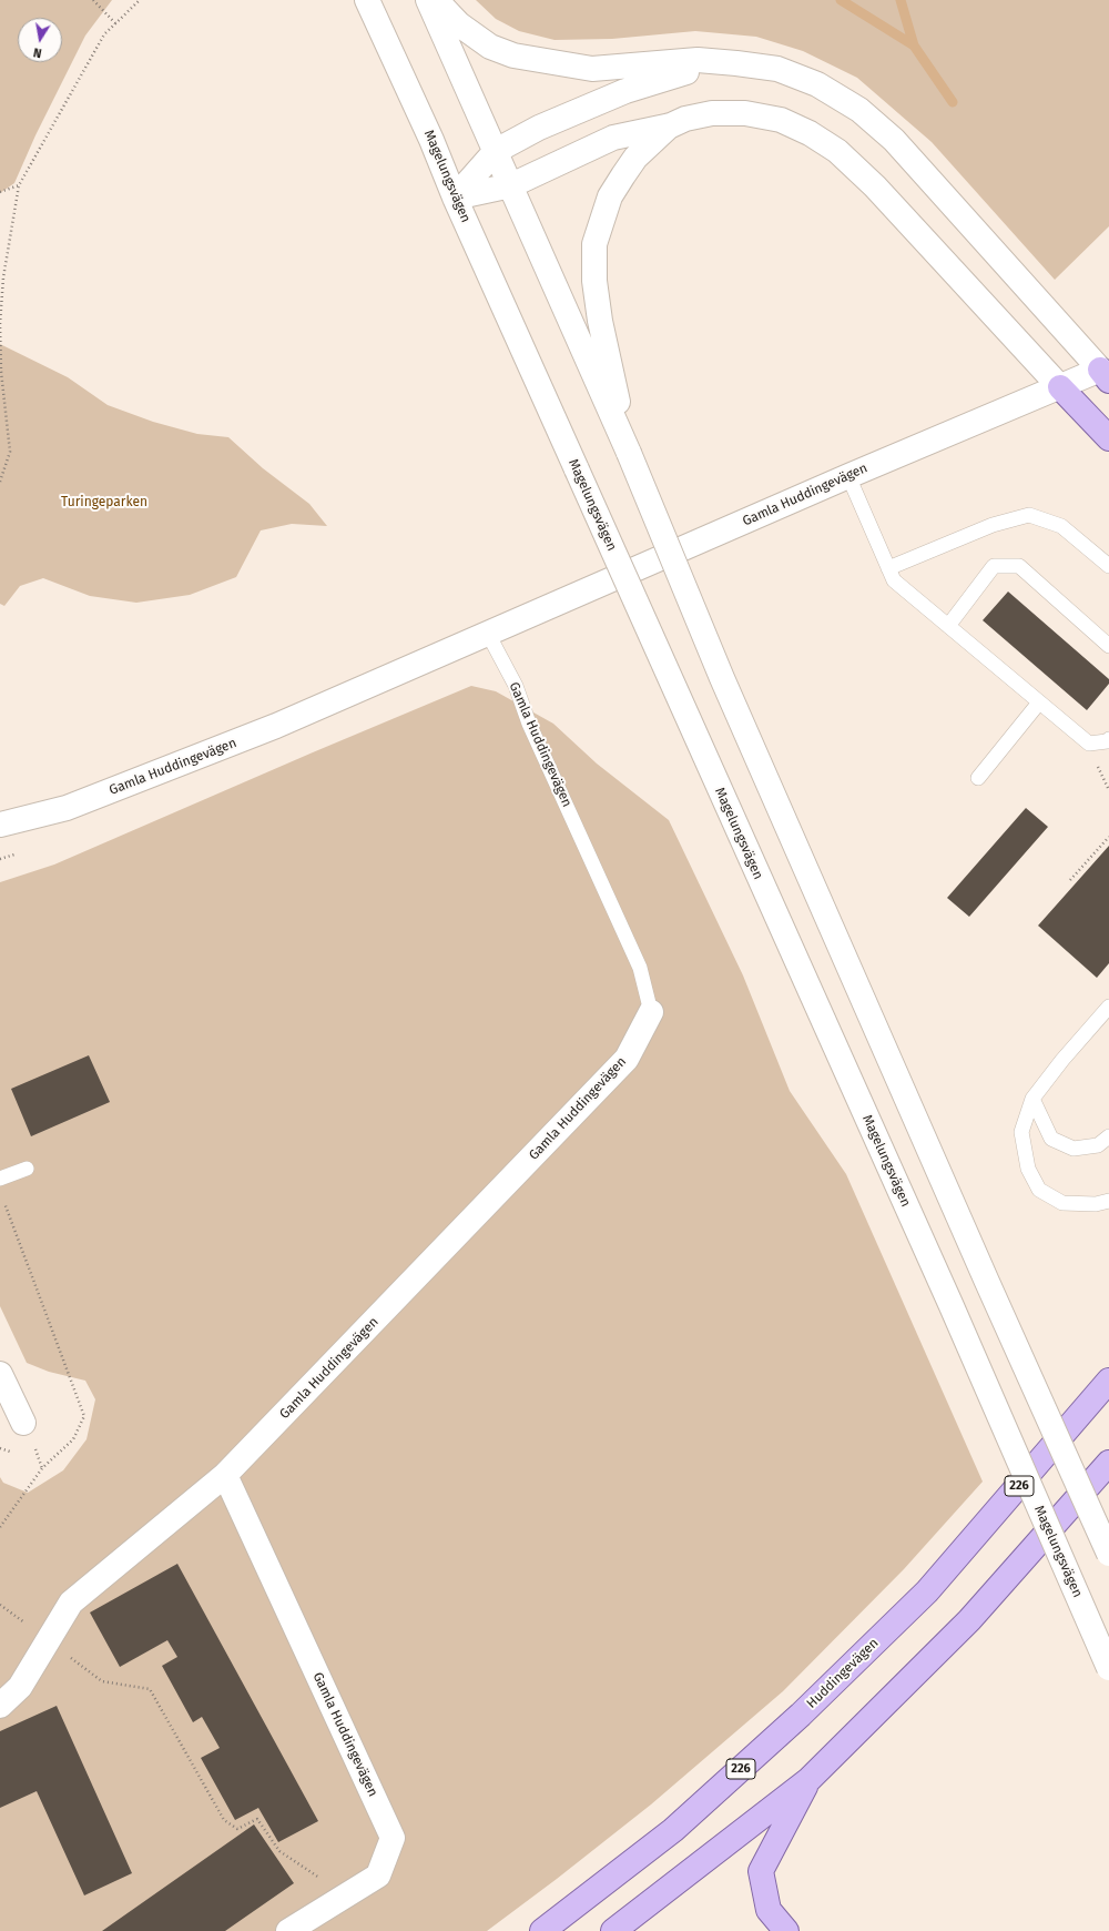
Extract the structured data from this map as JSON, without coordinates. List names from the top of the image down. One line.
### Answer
{"streets":{"main road":["Magelungsvägen","Gamla Huddingevägen","226","Huddingevägen"]},"parks":["Turingeparken"],"north":"bottom"}
